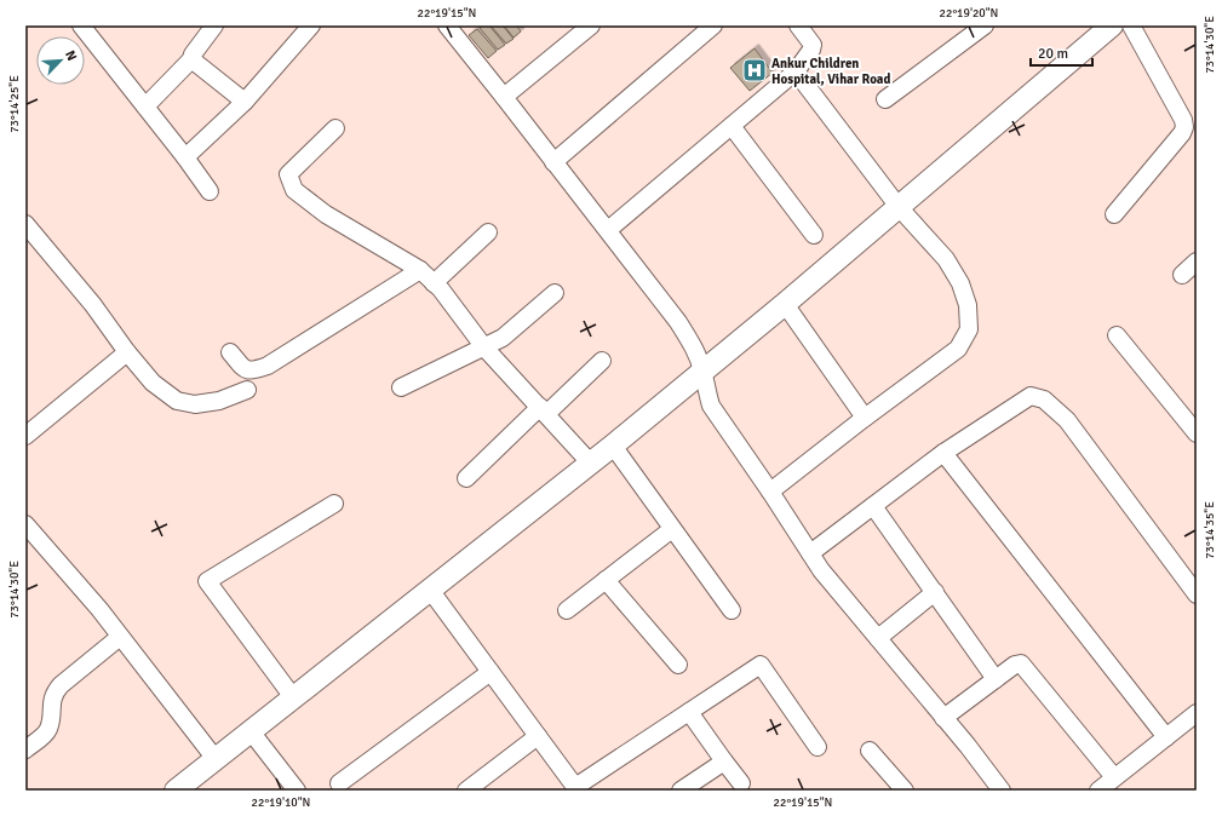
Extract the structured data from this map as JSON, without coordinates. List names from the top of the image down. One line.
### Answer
{"places":{"hospital":["Ankur Children Hospital, Vihar Road"]},"scale_bar":"20 m","north":"top right","coordinates":["22°19'15\"N","22°19'20\"N","73°14'30\"E","73°14'25\"E","73°14'35\"E","22°19'10\"N"]}
